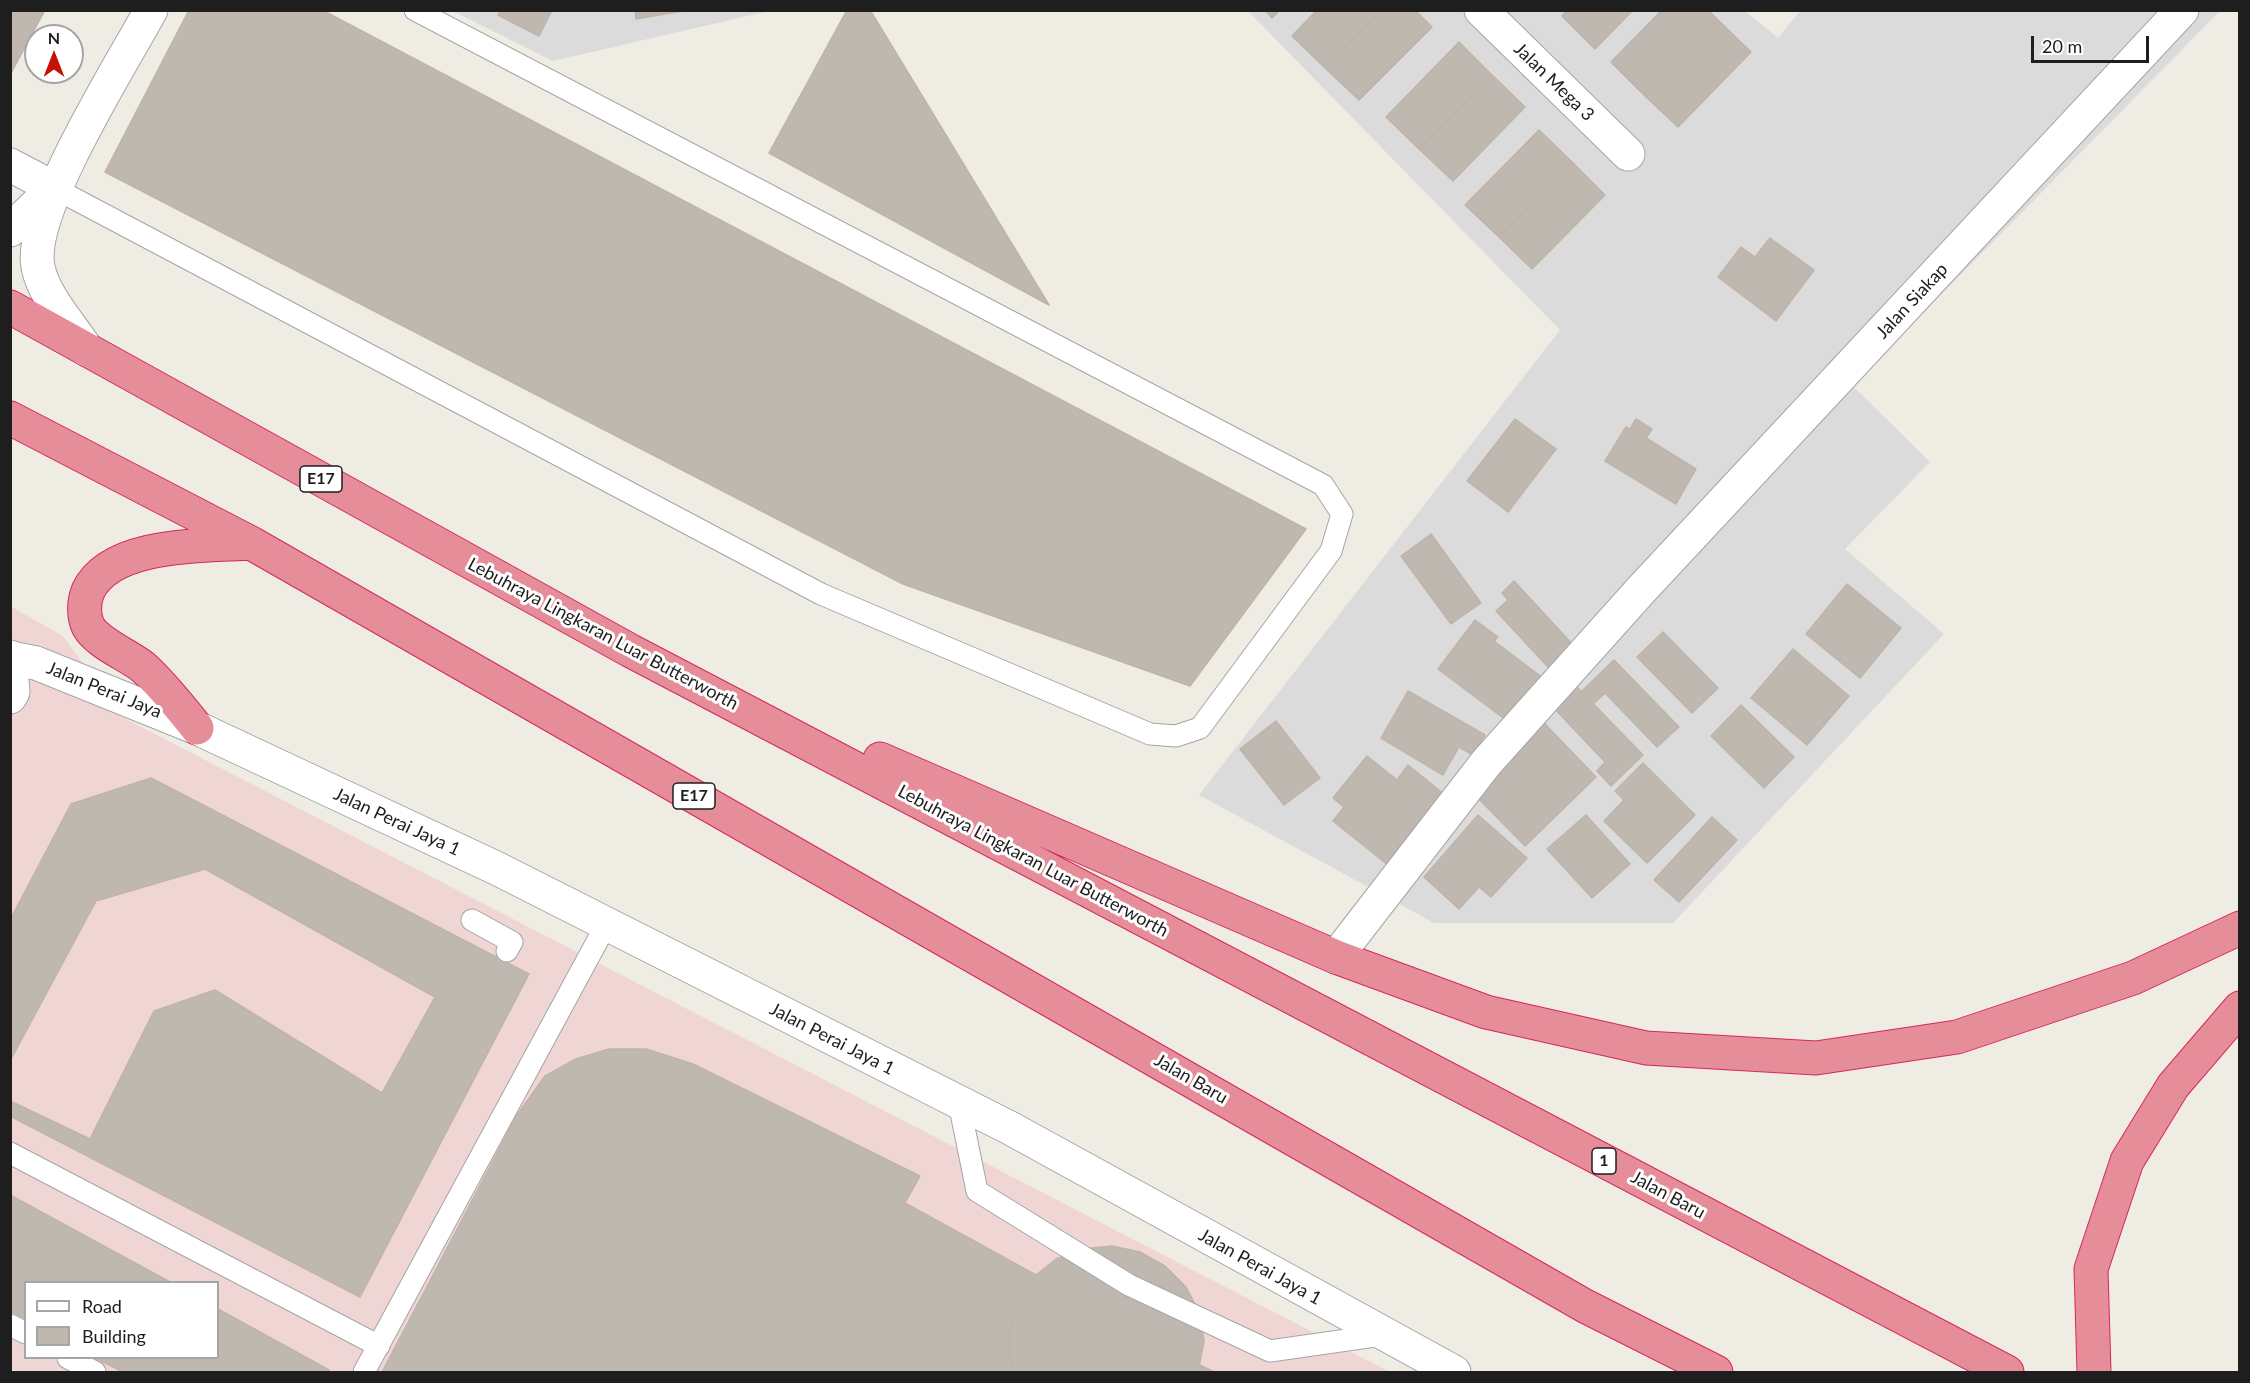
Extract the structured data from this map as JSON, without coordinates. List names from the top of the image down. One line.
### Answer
{"streets":{"highway":["E17","Lebuhraya Lingkaran Luar Butterworth","Jalan Baru","1"],"street":["Jalan Mega 3","Jalan Siakap","Jalan Perai Jaya","Jalan Perai Jaya 1"]},"crossings":[["E17","Jalan Baru"],["Lebuhraya Lingkaran Luar Butterworth","Jalan Baru"],["Jalan Perai Jaya","Jalan Perai Jaya 1"]],"legend":["Road","Building"],"scale_bar":"20 m","north":"top"}
